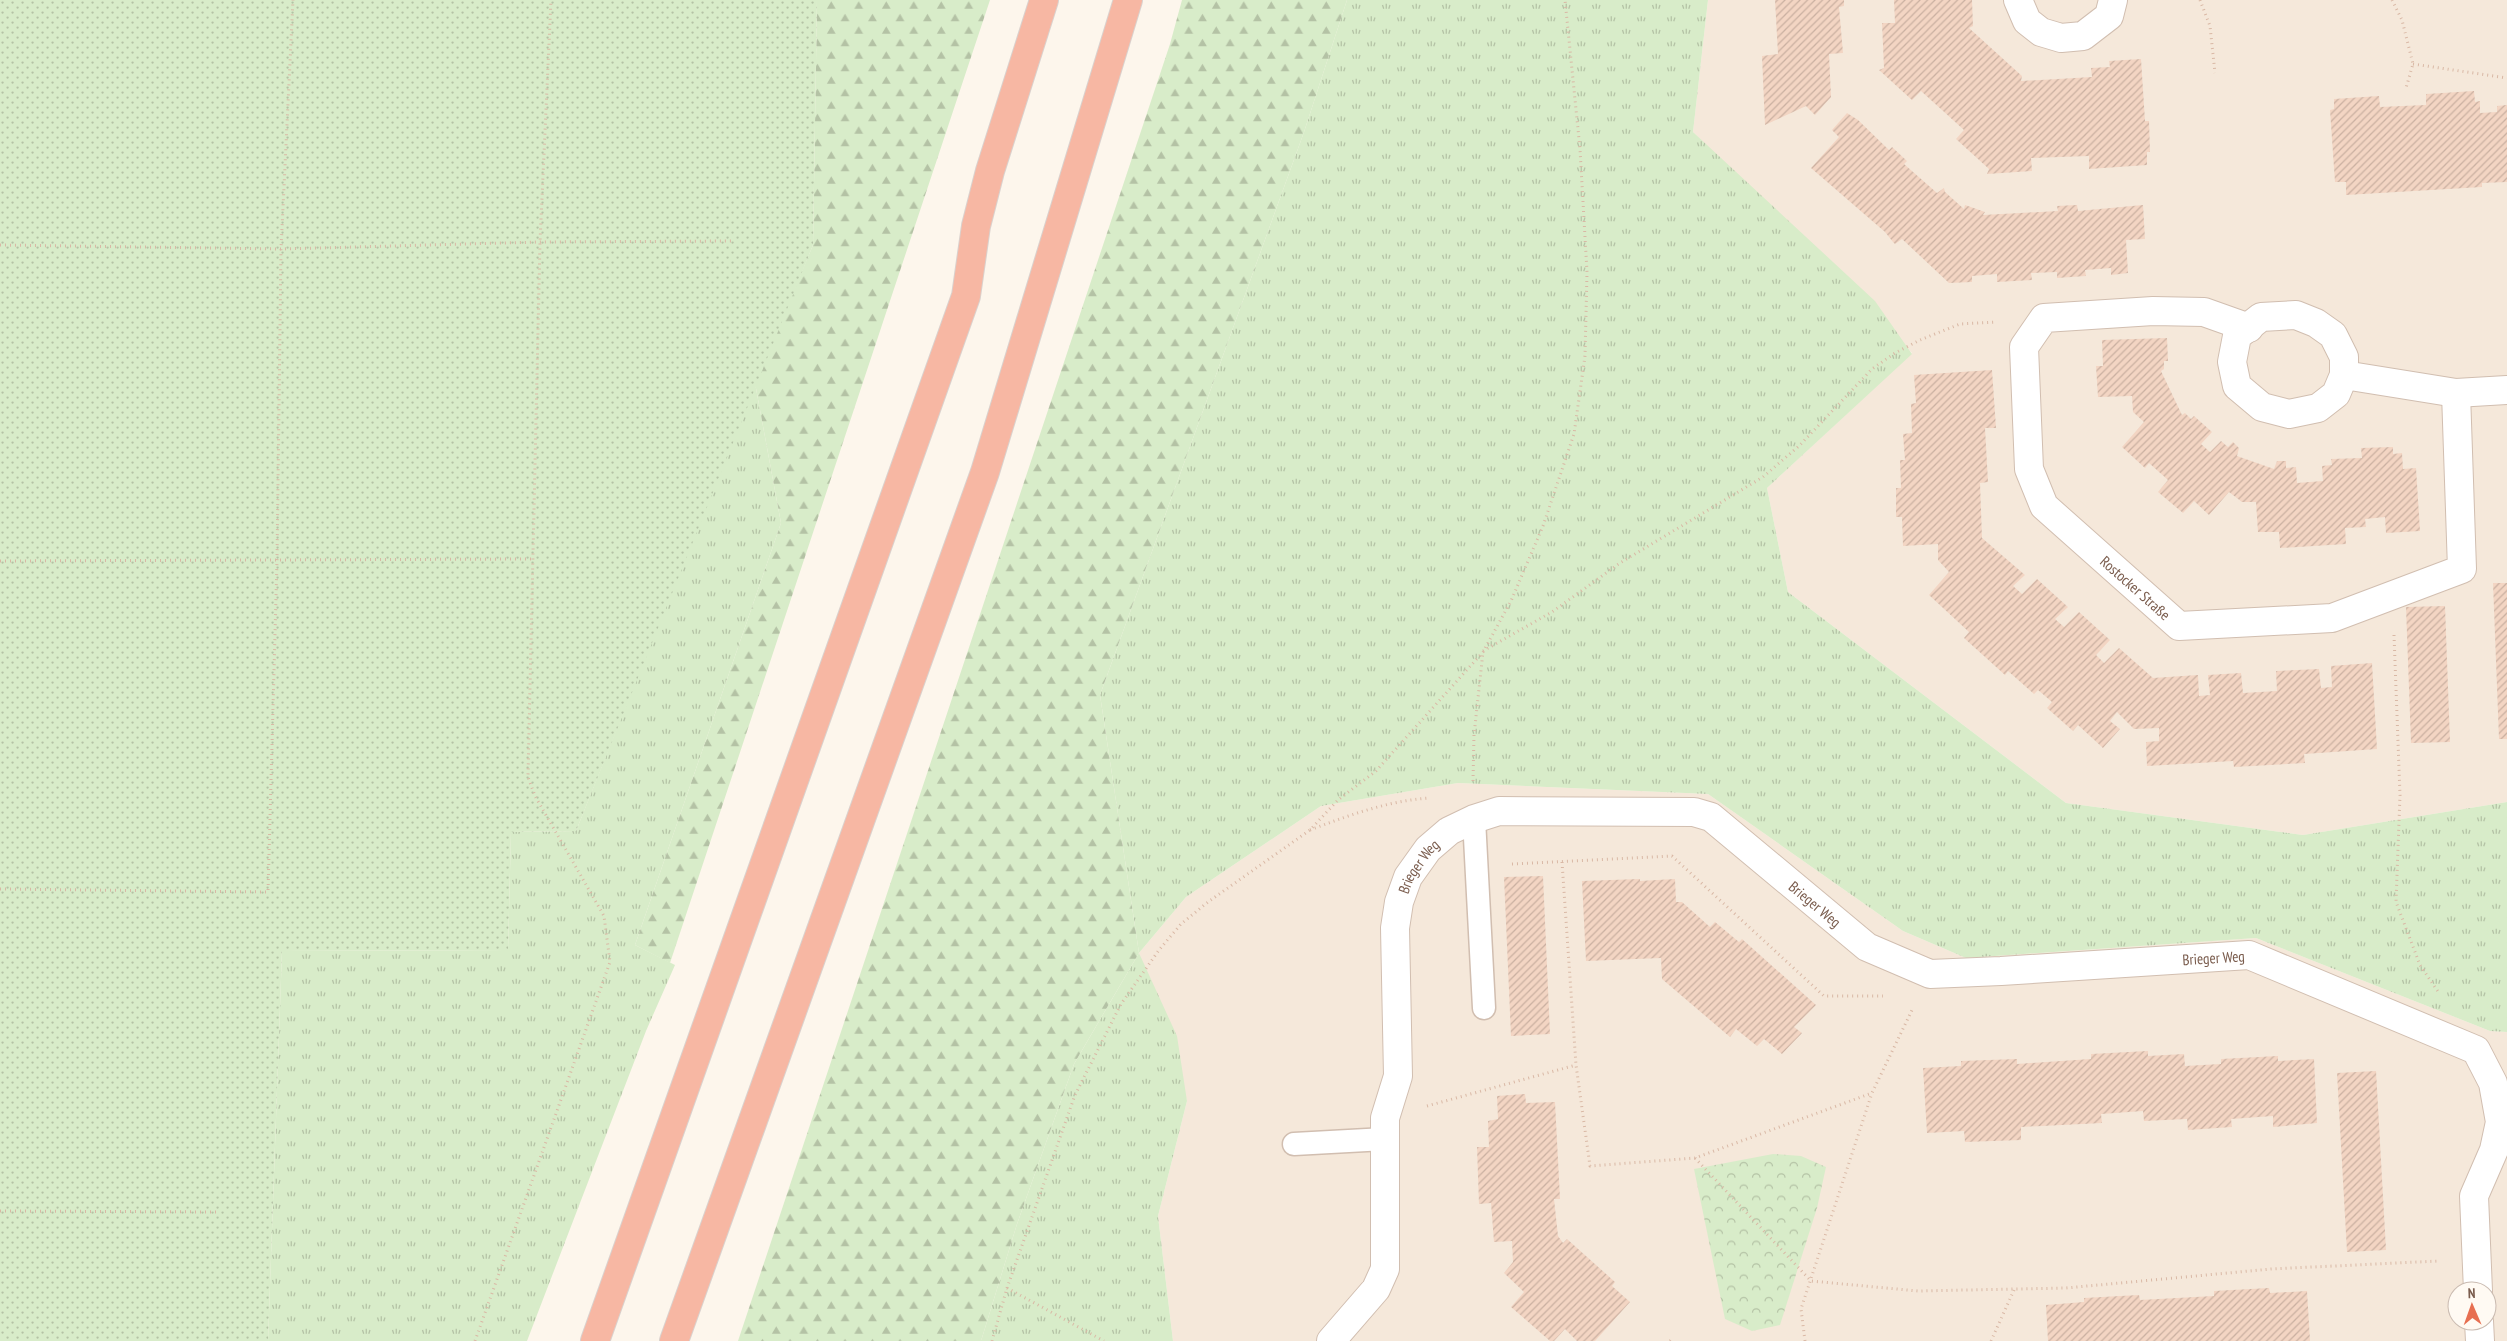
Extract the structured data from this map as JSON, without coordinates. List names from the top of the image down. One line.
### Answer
{"streets":{"street":["Rostocker Straße","Brieger Weg"]},"north":"top"}
